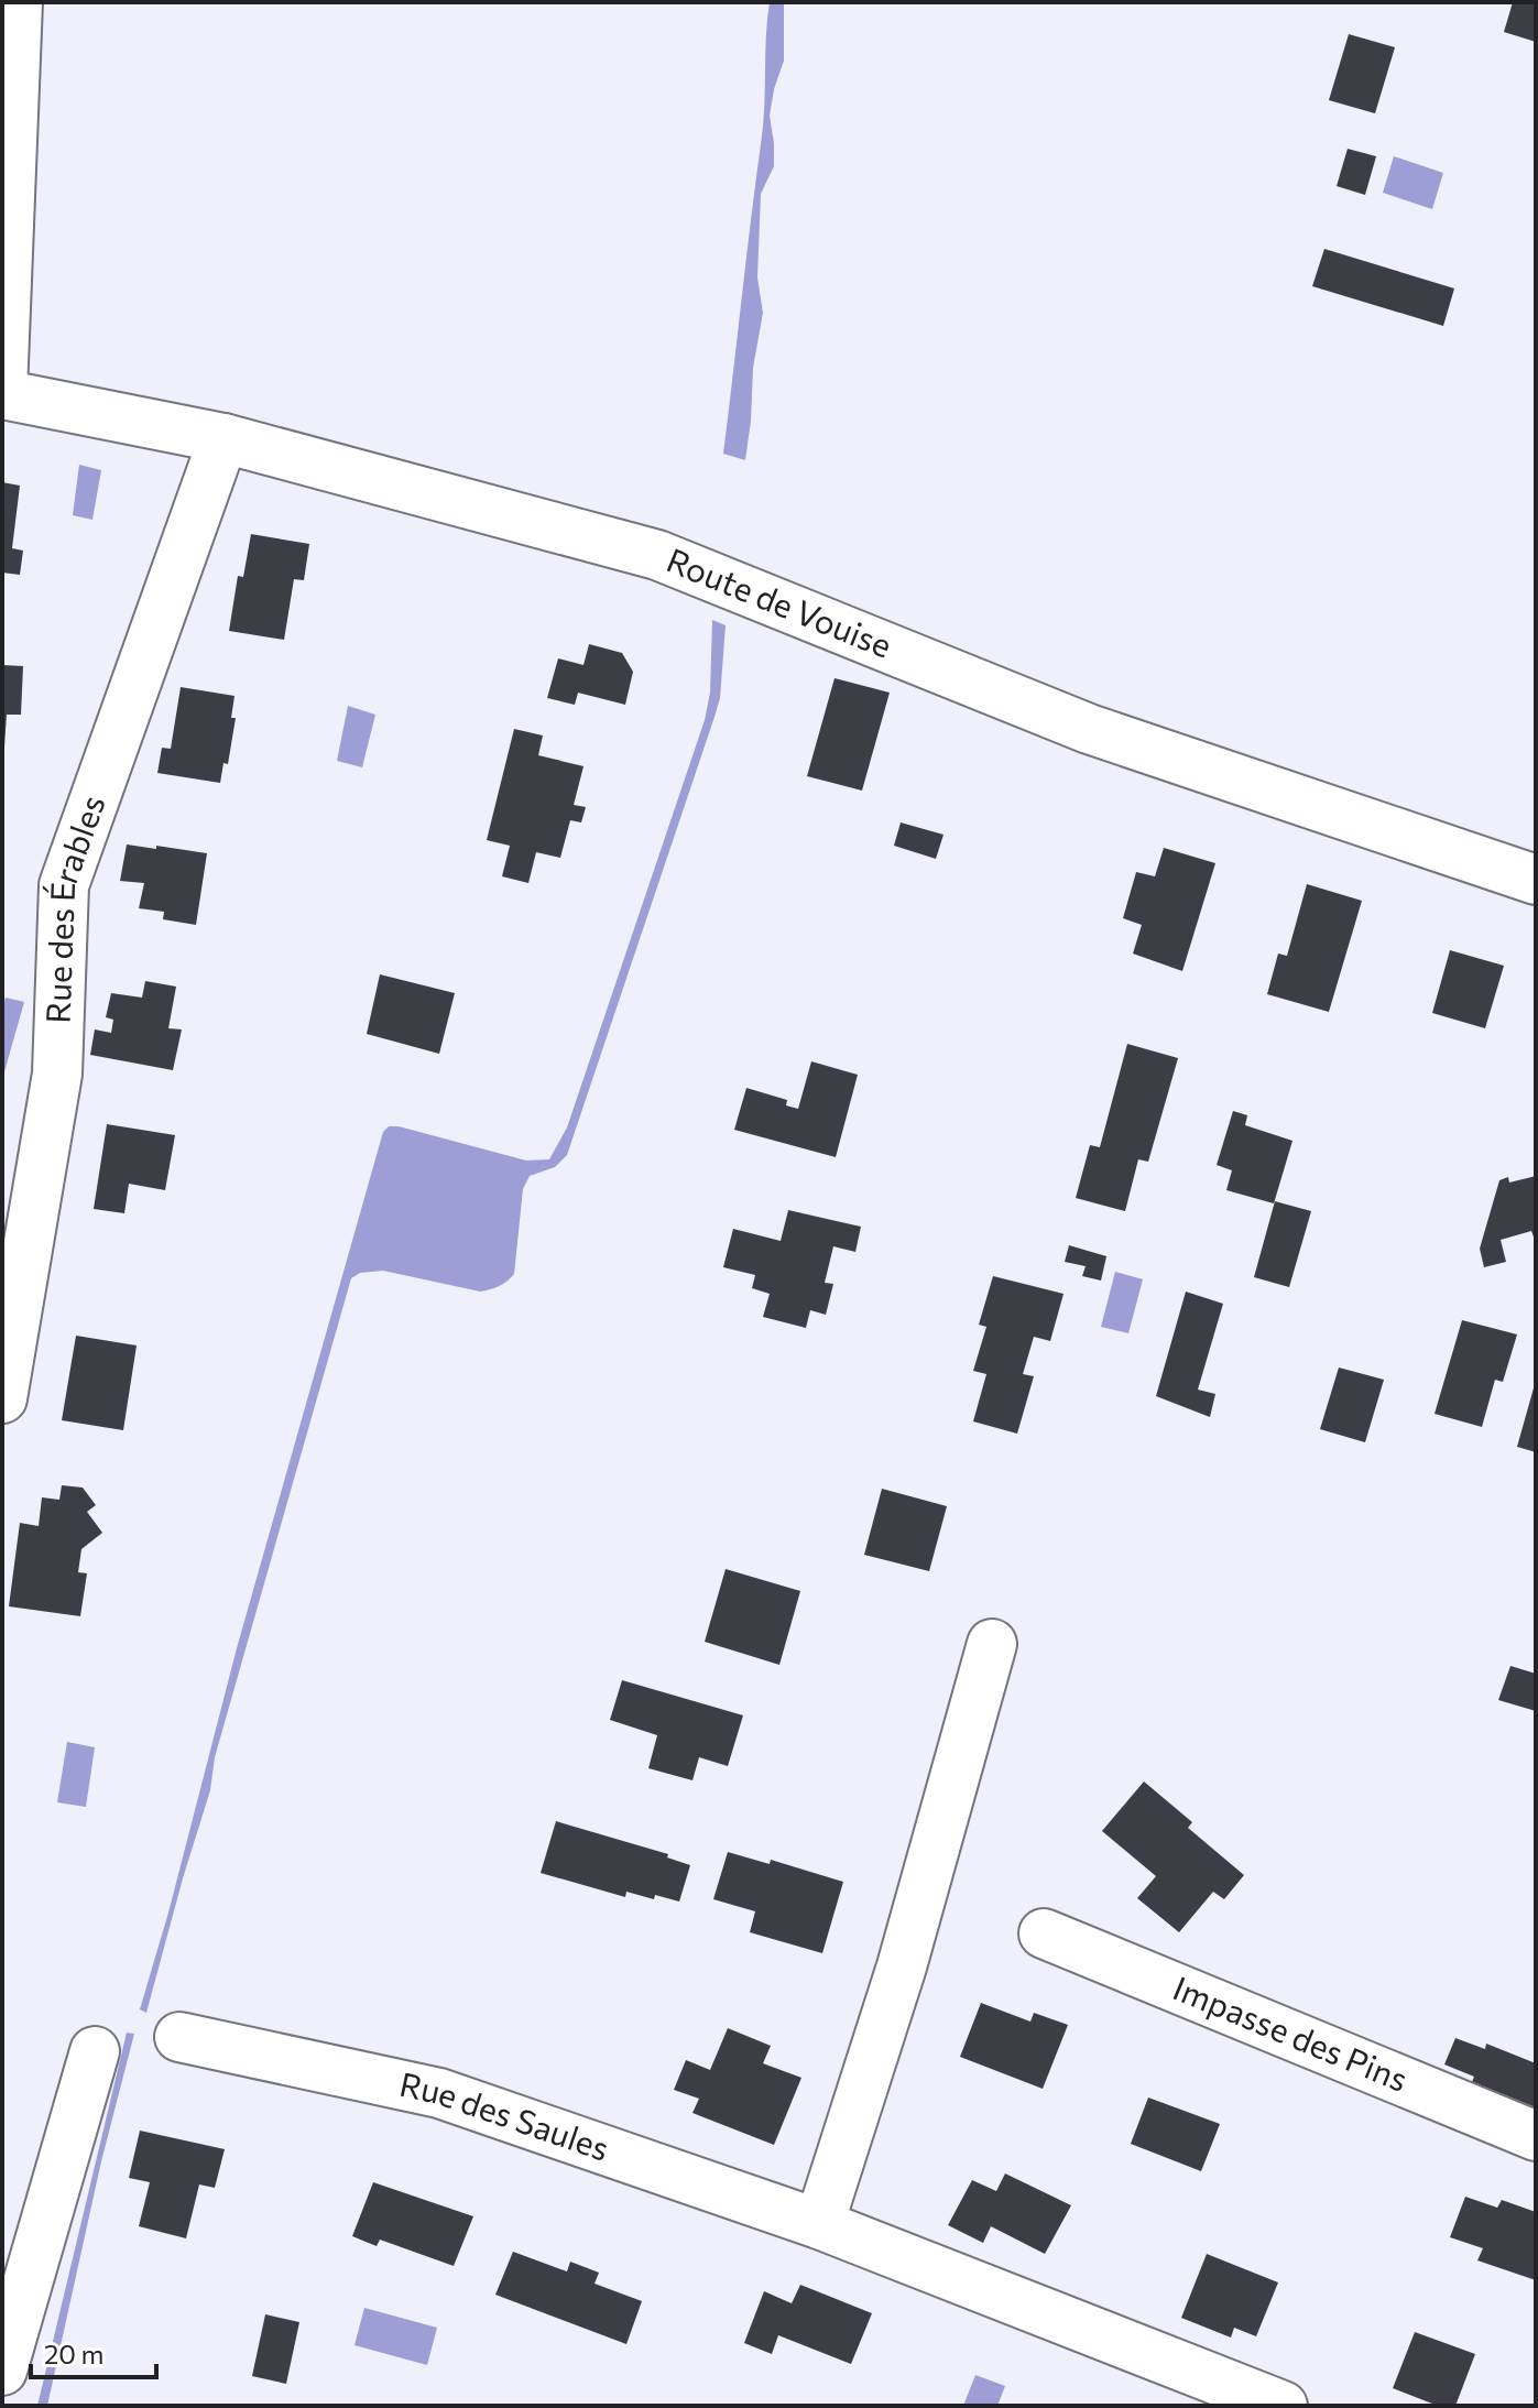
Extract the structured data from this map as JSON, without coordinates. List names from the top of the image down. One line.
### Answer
{"streets":{"street":["Route de Vouise","Rue des Érables","Impasse des Pins","Rue des Saules"]},"crossings":[["Route de Vouise","Rue des Érables"]],"scale_bar":"20 m"}
